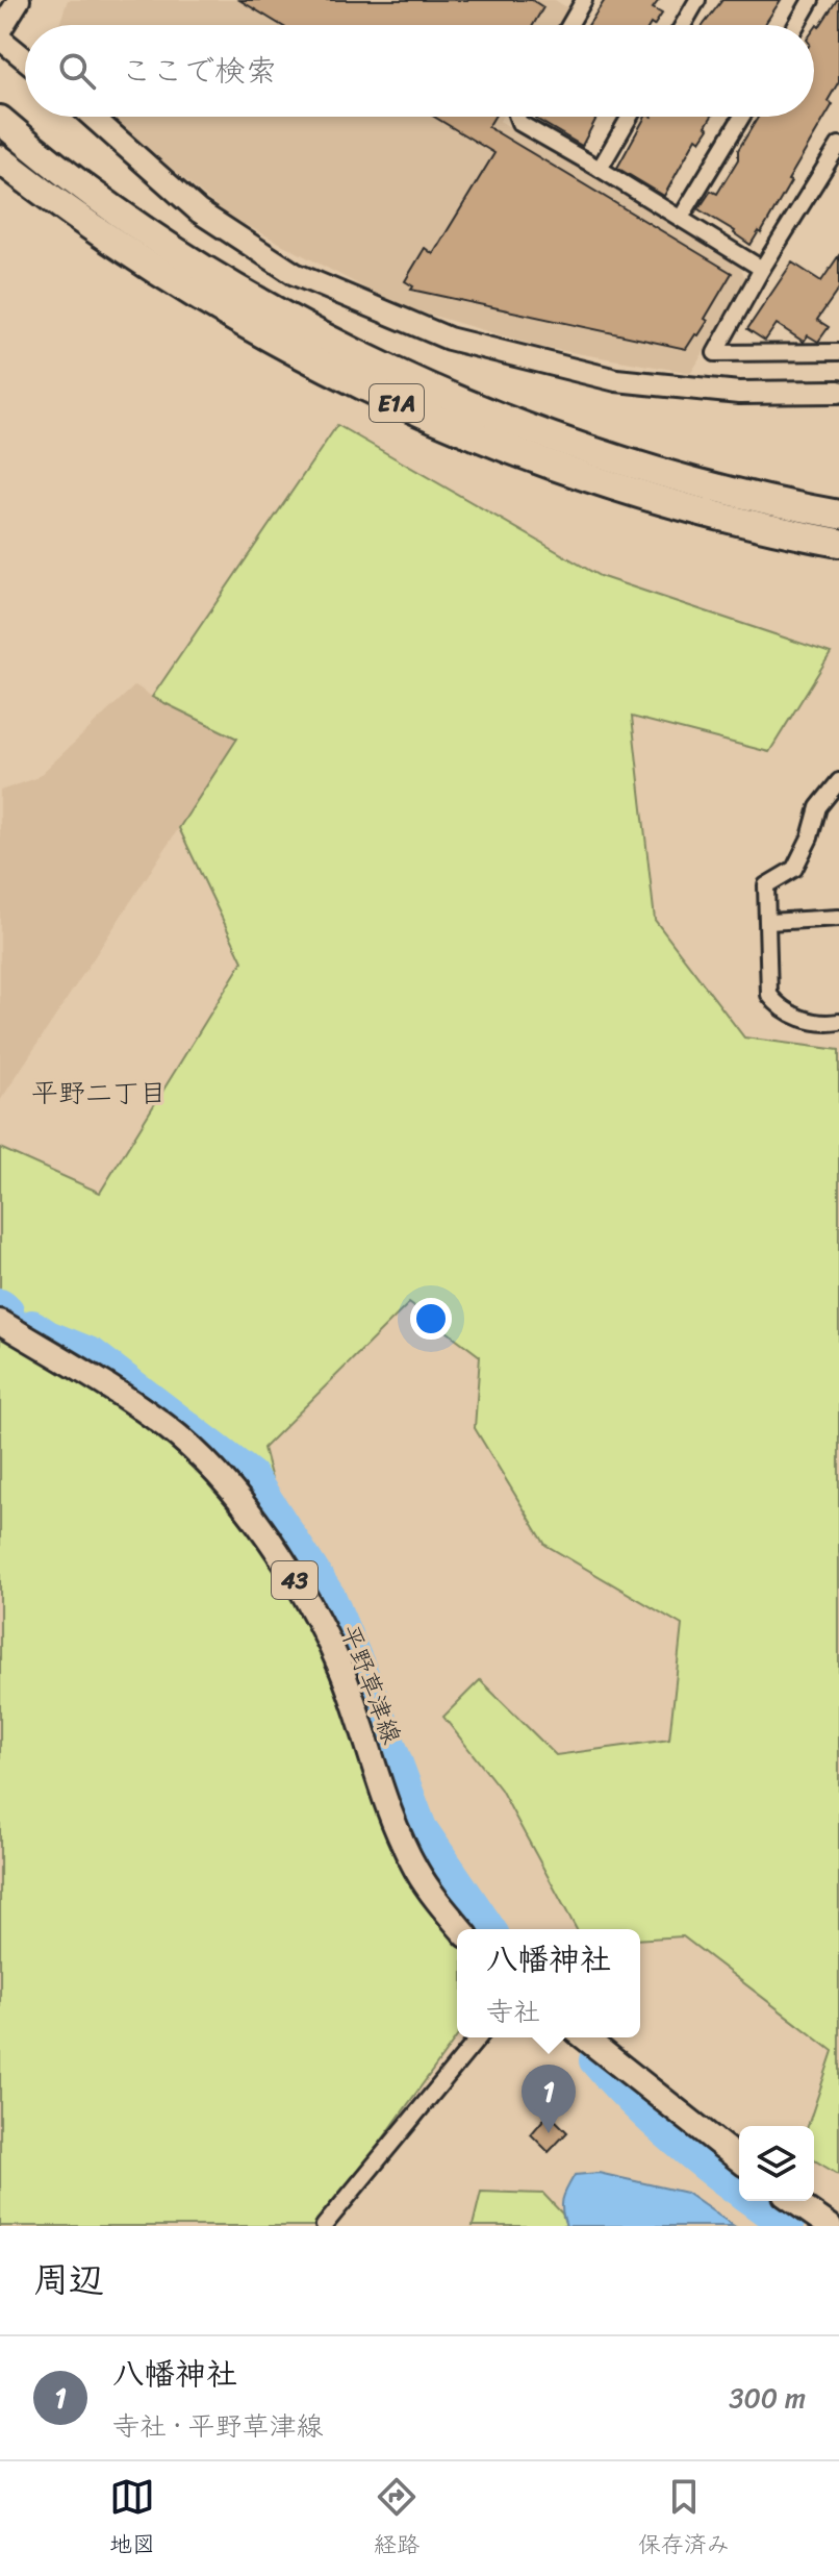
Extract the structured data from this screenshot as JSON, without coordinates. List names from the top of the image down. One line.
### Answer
{"streets":{"highway":["E1A"],"main road":["43","平野草津線"]},"districts":["平野二丁目"],"page":{"search":"ここで検索","popup":["八幡神社","寺社"],"pins":"1","heading":"周辺","list":[{"mark":"1","name":"八幡神社","note":"寺社 · 平野草津線","value":"300 m"}],"nav":["地図","経路","保存済み"]}}
